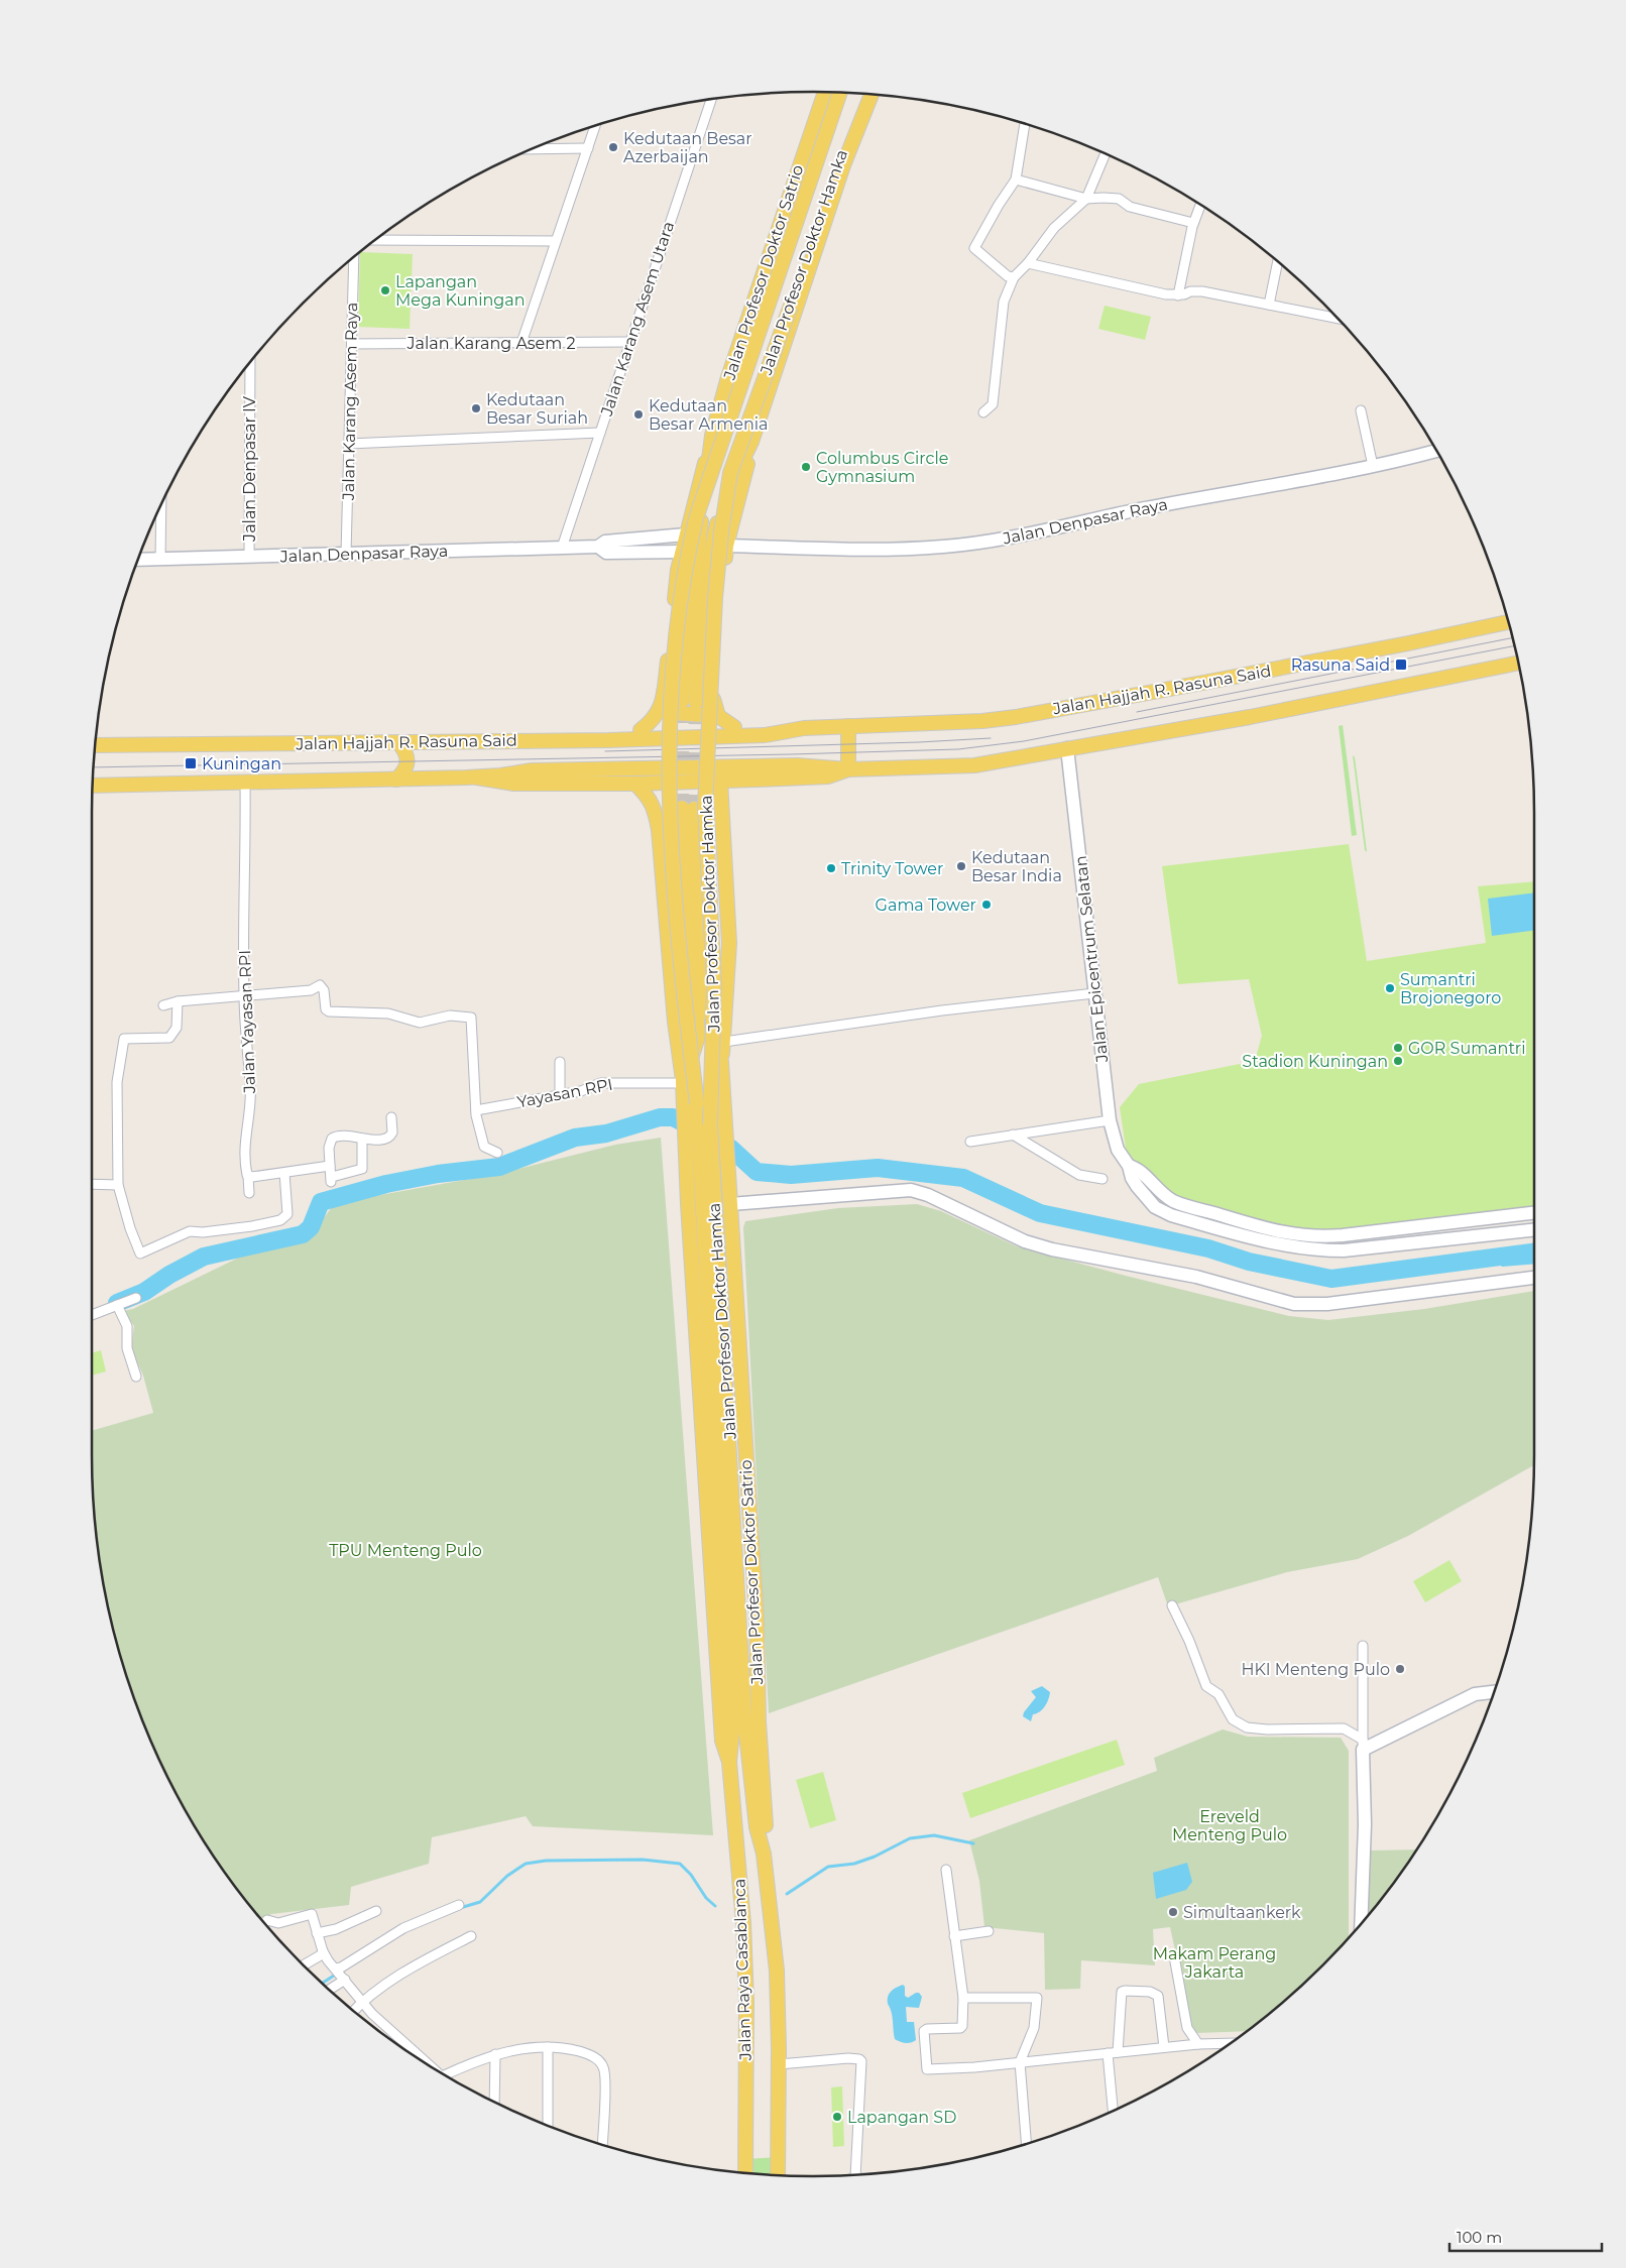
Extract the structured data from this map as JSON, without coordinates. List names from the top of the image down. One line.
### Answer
{"streets":{"main road":["Jalan Profesor Doktor Hamka","Jalan Profesor Doktor Satrio","Jalan Hajjah R. Rasuna Said","Jalan Raya Casablanca"],"street":["Jalan Karang Asem Utara","Jalan Karang Asem 2","Jalan Karang Asem Raya","Jalan Denpasar IV","Jalan Denpasar Raya","Jalan Epicentrum Selatan","Jalan Yayasan RPI","Yayasan RPI"]},"crossings":[["Jalan Profesor Doktor Hamka","Jalan Profesor Doktor Satrio"],["Jalan Profesor Doktor Hamka","Jalan Raya Casablanca"],["Jalan Profesor Doktor Satrio","Yayasan RPI"],["Jalan Profesor Doktor Satrio","Jalan Raya Casablanca"],["Jalan Karang Asem Utara","Jalan Karang Asem 2"],["Jalan Karang Asem Utara","Jalan Denpasar Raya"],["Jalan Karang Asem 2","Jalan Karang Asem Raya"],["Jalan Karang Asem Raya","Jalan Denpasar Raya"],["Jalan Denpasar IV","Jalan Denpasar Raya"],["Jalan Hajjah R. Rasuna Said","Jalan Epicentrum Selatan"],["Jalan Hajjah R. Rasuna Said","Jalan Yayasan RPI"]],"parks":["TPU Menteng Pulo","Ereveld Menteng Pulo","Makam Perang Jakarta"],"places":{"other":["Kedutaan Besar Azerbaijan","Lapangan Mega Kuningan","Kedutaan Besar Suriah","Kedutaan Besar Armenia","Columbus Circle Gymnasium","Kedutaan Besar India","Trinity Tower","Gama Tower","Sumantri Brojonegoro","GOR Sumantri","Stadion Kuningan","HKI Menteng Pulo","Simultaankerk","Lapangan SD"],"transit":["Rasuna Said","Kuningan"]},"scale_bar":"100 m"}
